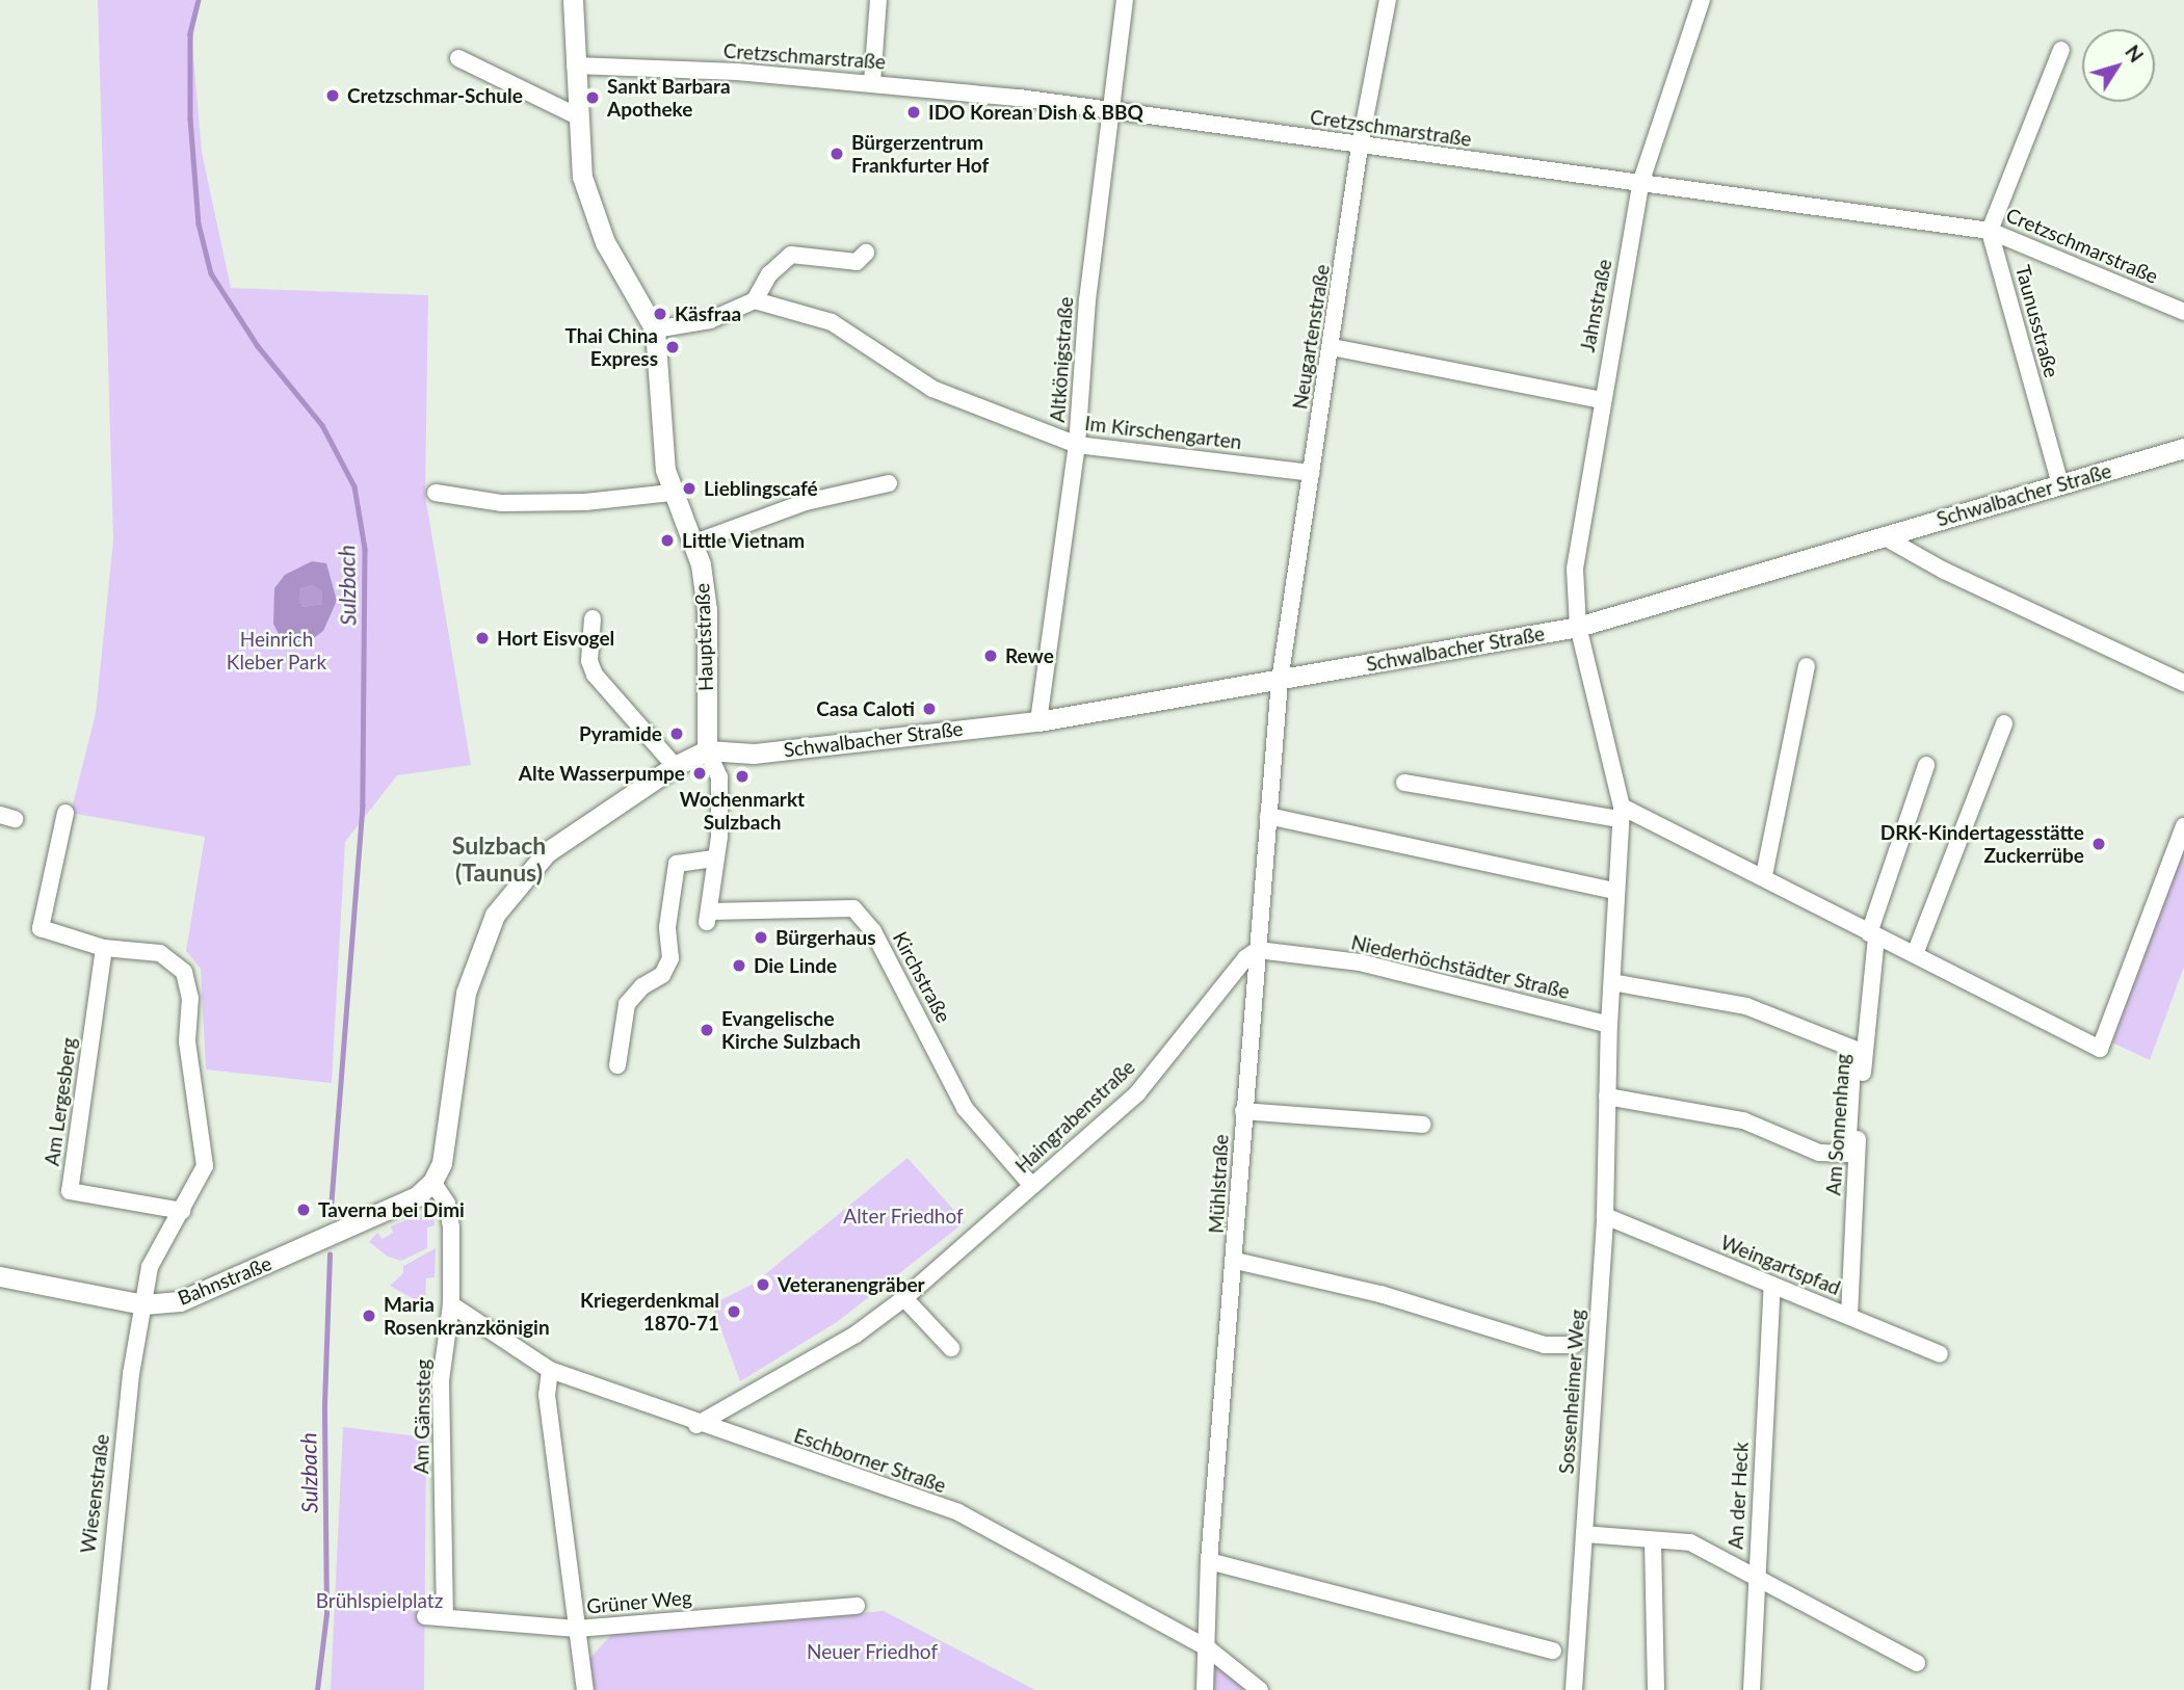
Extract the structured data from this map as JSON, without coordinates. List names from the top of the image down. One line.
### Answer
{"streets":{"street":["Cretzschmarstraße","Jahnstraße","Taunusstraße","Neugartenstraße","Altkönigstraße","Im Kirschengarten","Schwalbacher Straße","Hauptstraße","Niederhöchstädter Straße","Kirchstraße","Am Lergesberg","Haingrabenstraße","Am Sonnenhang","Mühlstraße","Weingartspfad","Bahnstraße","Sossenheimer Weg","Am Gänssteg","Eschborner Straße","Wiesenstraße","An der Heck","Grüner Weg"]},"crossings":[["Cretzschmarstraße","Jahnstraße"],["Cretzschmarstraße","Taunusstraße"],["Cretzschmarstraße","Neugartenstraße"],["Cretzschmarstraße","Altkönigstraße"],["Cretzschmarstraße","Hauptstraße"],["Jahnstraße","Schwalbacher Straße"],["Jahnstraße","Sossenheimer Weg"],["Taunusstraße","Schwalbacher Straße"],["Neugartenstraße","Im Kirschengarten"],["Neugartenstraße","Schwalbacher Straße"],["Neugartenstraße","Mühlstraße"],["Altkönigstraße","Im Kirschengarten"],["Altkönigstraße","Schwalbacher Straße"],["Schwalbacher Straße","Hauptstraße"],["Schwalbacher Straße","Mühlstraße"],["Schwalbacher Straße","Sossenheimer Weg"],["Niederhöchstädter Straße","Haingrabenstraße"],["Niederhöchstädter Straße","Mühlstraße"],["Niederhöchstädter Straße","Sossenheimer Weg"],["Kirchstraße","Haingrabenstraße"],["Haingrabenstraße","Mühlstraße"],["Haingrabenstraße","Eschborner Straße"],["Am Sonnenhang","Weingartspfad"],["Mühlstraße","Eschborner Straße"],["Weingartspfad","Sossenheimer Weg"],["Weingartspfad","An der Heck"],["Bahnstraße","Am Gänssteg"],["Bahnstraße","Wiesenstraße"],["Sossenheimer Weg","An der Heck"],["Am Gänssteg","Eschborner Straße"],["Am Gänssteg","Grüner Weg"]],"districts":["Sulzbach (Taunus)"],"water":["Sulzbach"],"parks":["Heinrich Kleber Park","Alter Friedhof","Brühlspielplatz","Neuer Friedhof"],"places":["Cretzschmar-Schule","Sankt Barbara Apotheke","IDO Korean Dish & BBQ","Bürgerzentrum Frankfurter Hof","Käsfraa","Thai China Express","Lieblingscafé","Little Vietnam","Hort Eisvogel","Rewe","Casa Caloti","Pyramide","Alte Wasserpumpe","Wochenmarkt Sulzbach","DRK-Kindertagesstätte Zuckerrübe","Bürgerhaus","Die Linde","Evangelische Kirche Sulzbach","Taverna bei Dimi","Veteranengräber","Kriegerdenkmal 1870-71","Maria Rosenkranzkönigin"],"north":"top right"}
